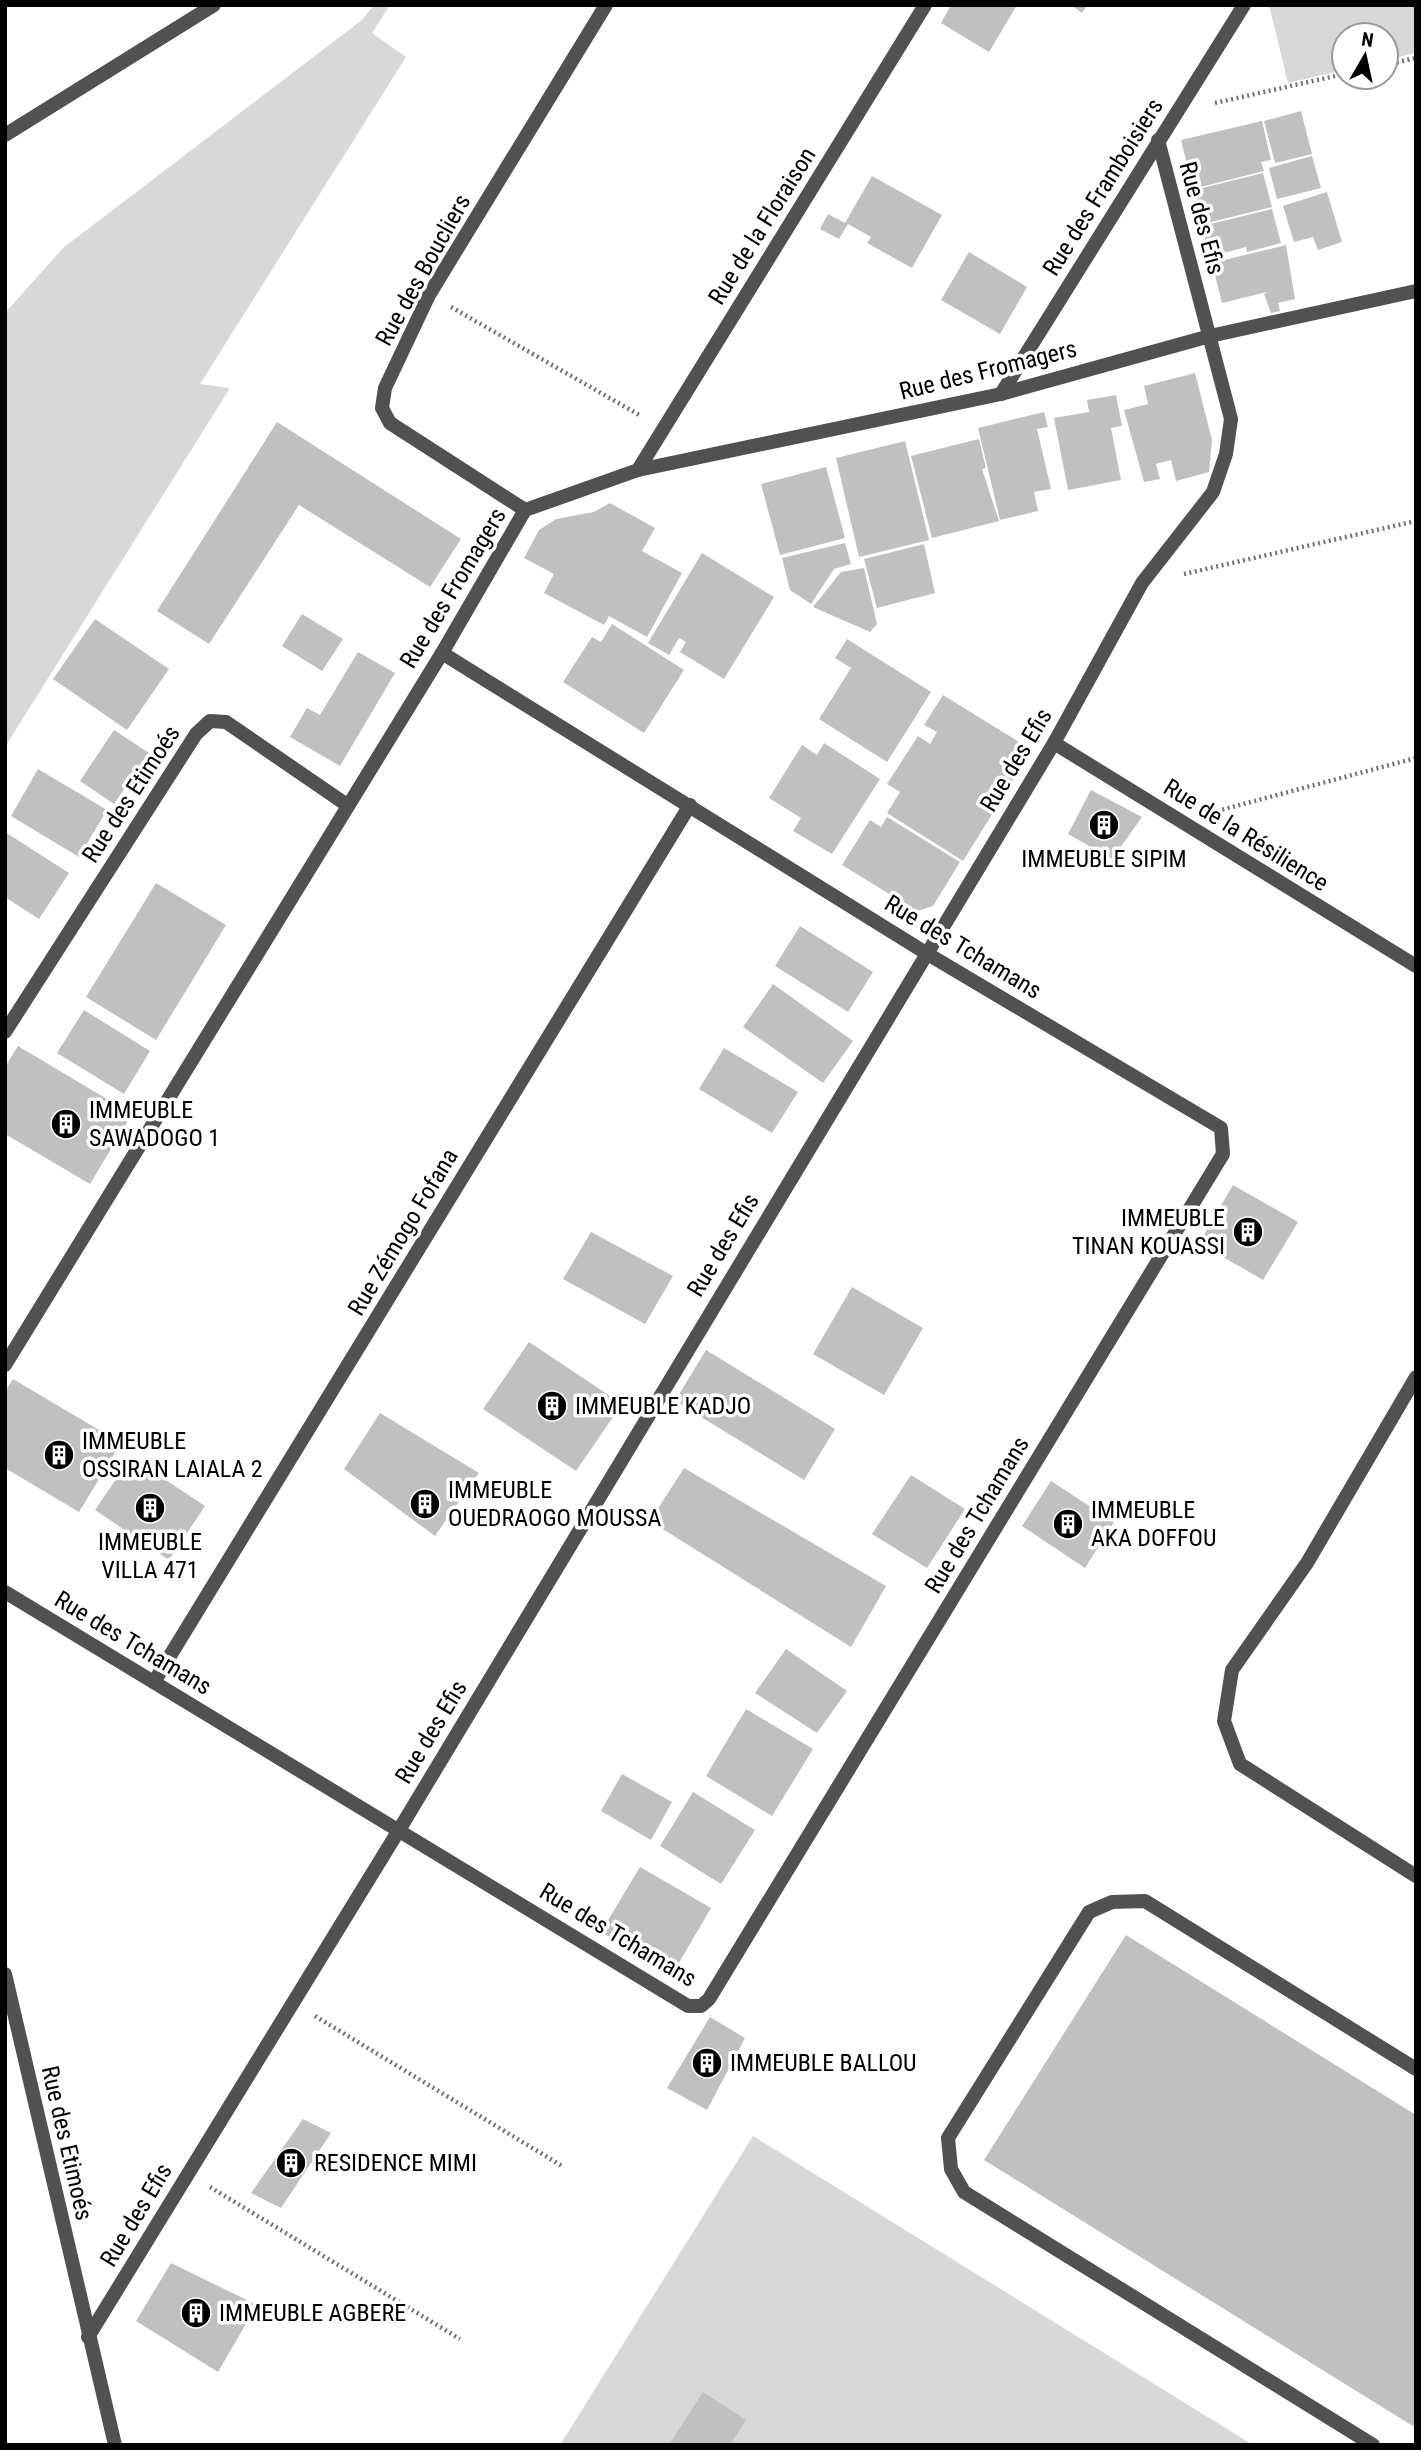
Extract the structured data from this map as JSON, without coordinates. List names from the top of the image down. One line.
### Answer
{"streets":{"street":["Rue des Framboisiers","Rue des Efis","Rue de la Floraison","Rue des Boucliers","Rue des Fromagers","Rue des Etimoés","Rue de la Résilience","Rue des Tchamans","Rue Zémogo Fofana"]},"crossings":[["Rue des Framboisiers","Rue des Efis"],["Rue des Framboisiers","Rue des Fromagers"],["Rue des Efis","Rue des Fromagers"],["Rue des Efis","Rue des Etimoés"],["Rue des Efis","Rue de la Résilience"],["Rue des Efis","Rue des Tchamans"],["Rue de la Floraison","Rue des Fromagers"],["Rue des Boucliers","Rue des Fromagers"],["Rue des Fromagers","Rue des Etimoés"],["Rue des Fromagers","Rue des Tchamans"],["Rue des Tchamans","Rue Zémogo Fofana"]],"places":{"building":["IMMEUBLE SIPIM","IMMEUBLE SAWADOGO 1","IMMEUBLE TINAN KOUASSI","IMMEUBLE KADJO","IMMEUBLE OSSIRAN LAIALA 2","IMMEUBLE OUEDRAOGO MOUSSA","IMMEUBLE VILLA 471","IMMEUBLE AKA DOFFOU","IMMEUBLE BALLOU","RESIDENCE MIMI","IMMEUBLE AGBERE"]},"north":"top"}
